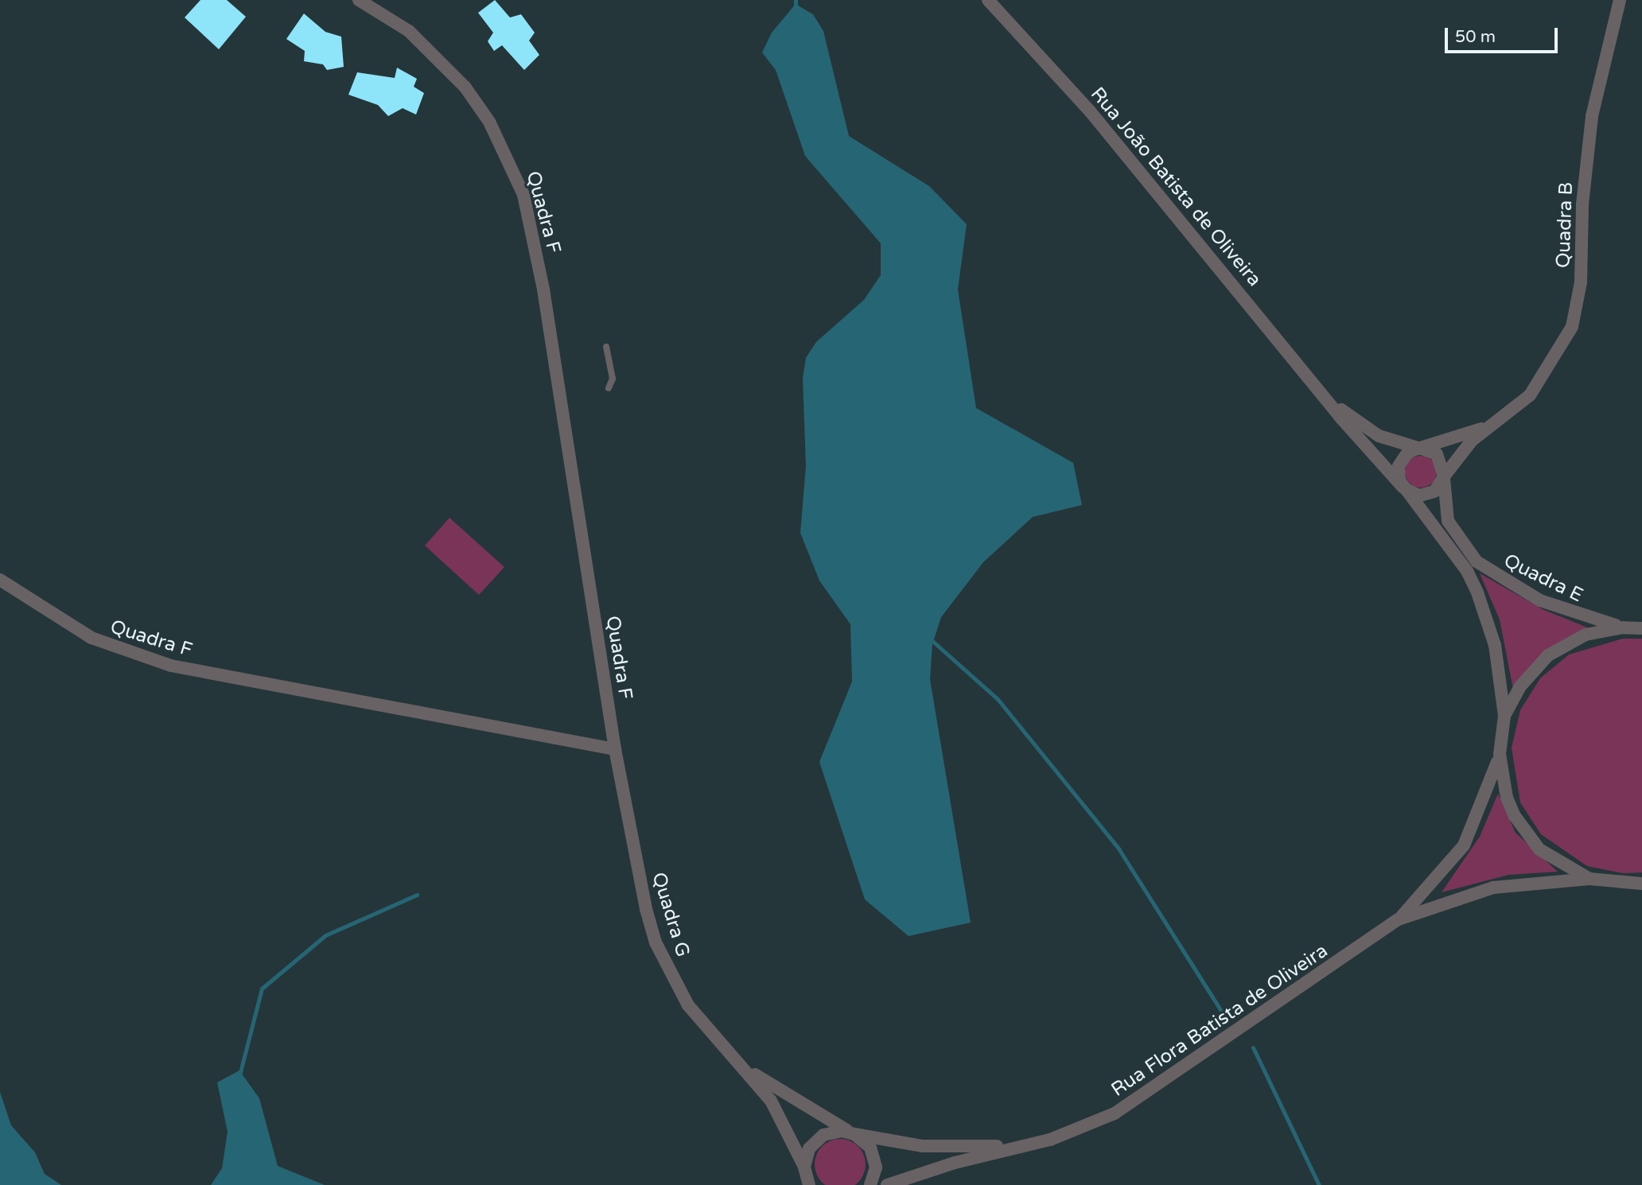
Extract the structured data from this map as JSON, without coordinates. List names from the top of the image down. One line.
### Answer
{"streets":{"street":["Rua João Batista de Oliveira","Quadra F","Quadra B","Quadra E","Quadra G","Rua Flora Batista de Oliveira"]},"crossings":[["Rua João Batista de Oliveira","Quadra B"],["Rua João Batista de Oliveira","Quadra E"],["Quadra F","Quadra G"],["Quadra B","Quadra E"],["Quadra G","Rua Flora Batista de Oliveira"]],"scale_bar":"50 m"}
